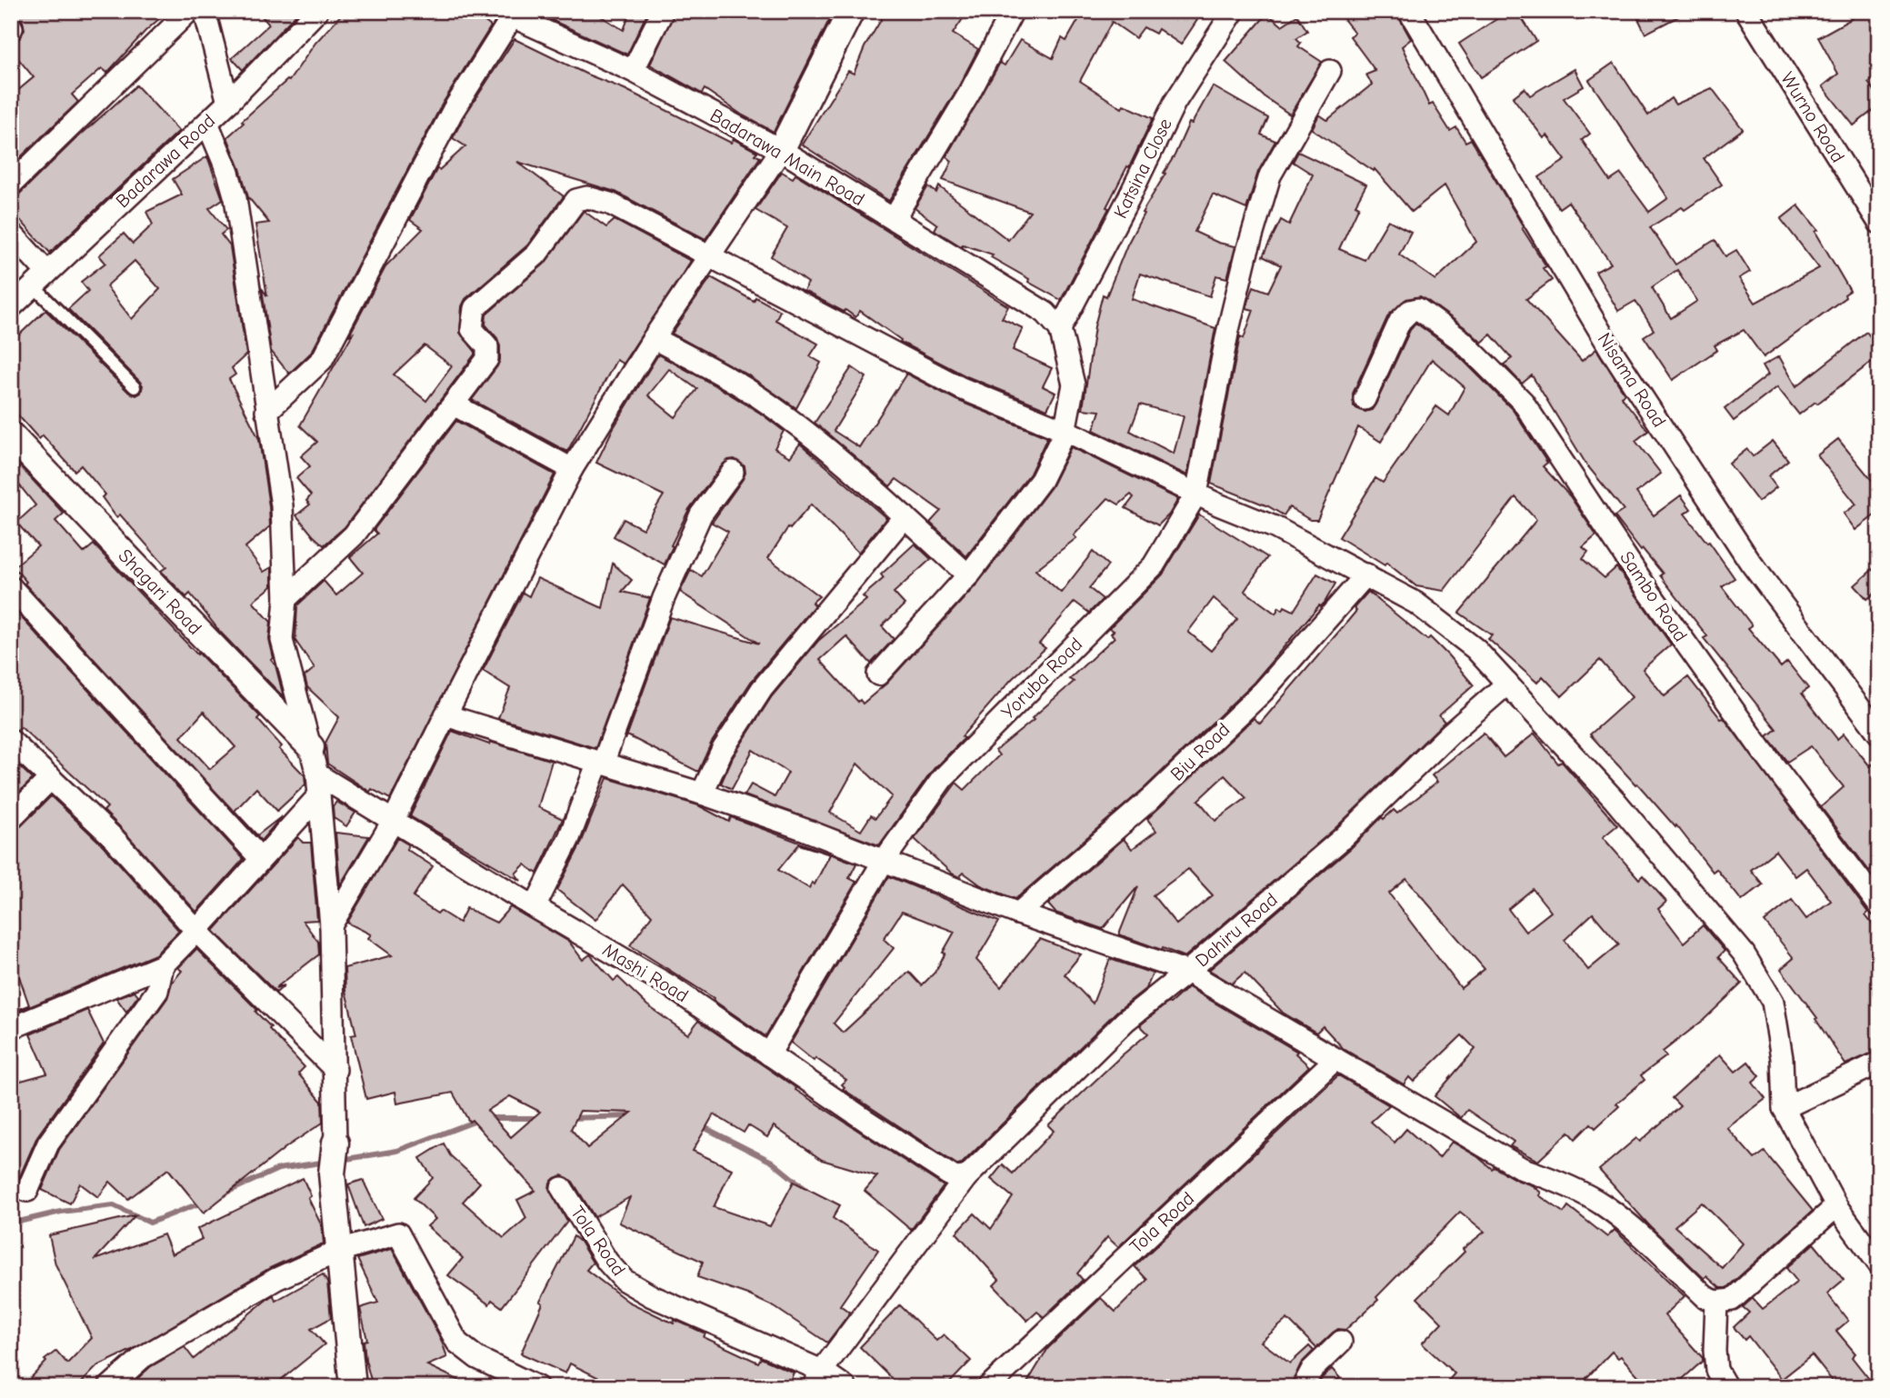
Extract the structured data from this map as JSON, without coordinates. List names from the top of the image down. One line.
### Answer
{"streets":{"street":["Wurno Road","Badarawa Main Road","Badarawa Road","Katsina Close","Nisama Road","Shagari Road","Sambo Road","Yoruba Road","Biu Road","Dahiru Road","Mashi Road","Tola Road"]},"crossings":[["Badarawa Main Road","Katsina Close"],["Yoruba Road","Mashi Road"],["Dahiru Road","Mashi Road"],["Dahiru Road","Tola Road"]]}
